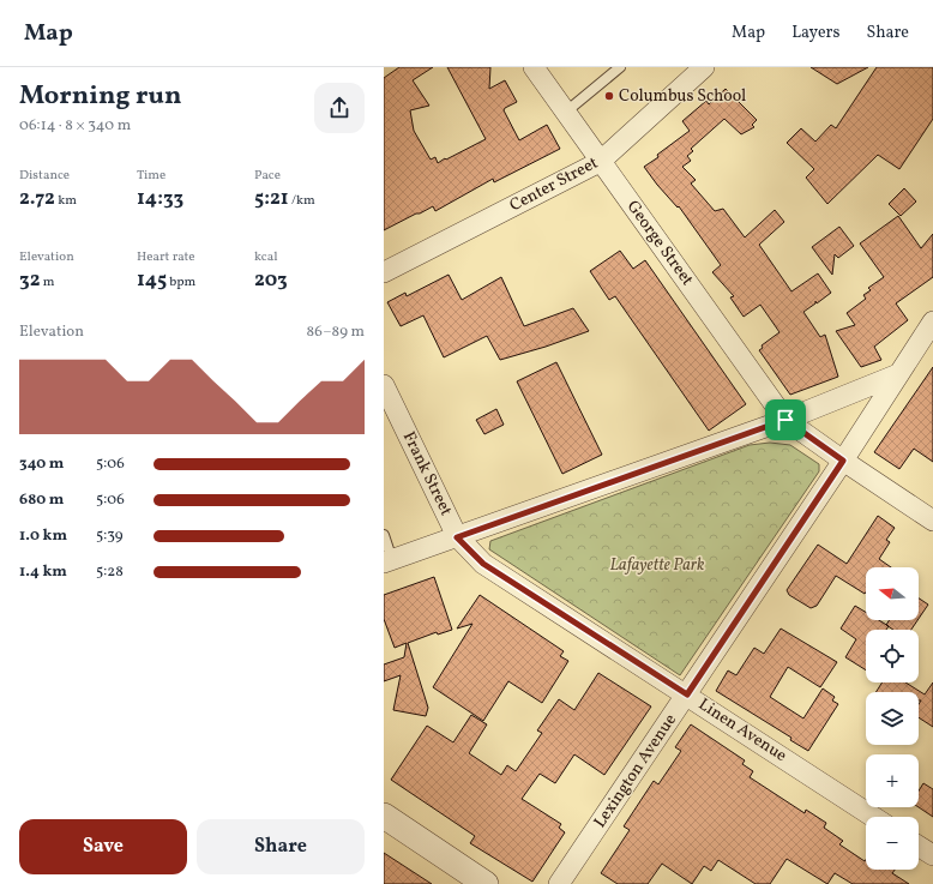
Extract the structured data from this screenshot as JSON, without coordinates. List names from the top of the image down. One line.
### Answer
{"streets":{"street":["Center Street","George Street","Frank Street","Linen Avenue","Lexington Avenue"]},"crossings":[["Center Street","George Street"],["George Street","Lexington Avenue"],["Frank Street","Linen Avenue"],["Linen Avenue","Lexington Avenue"]],"parks":["Lafayette Park"],"places":["Columbus School"],"north":"left","page":{"header":"Map","nav":["Map","Layers","Share"],"heading":["Morning run","06:14 · 8 × 340 m"],"stats":[["Distance","2.72 km"],["Time","14:33"],["Pace","5:21 /km"],["Elevation","32 m"],["Heart rate","145 bpm"],["kcal","203"]],"chart":["Elevation","86–89 m"],"list":[{"name":"340 m","note":"5:06"},{"name":"680 m","note":"5:06"},{"name":"1.0 km","note":"5:39"},{"name":"1.4 km","note":"5:28"}],"map_buttons":["+","−"],"buttons":["Save","Share"]}}
